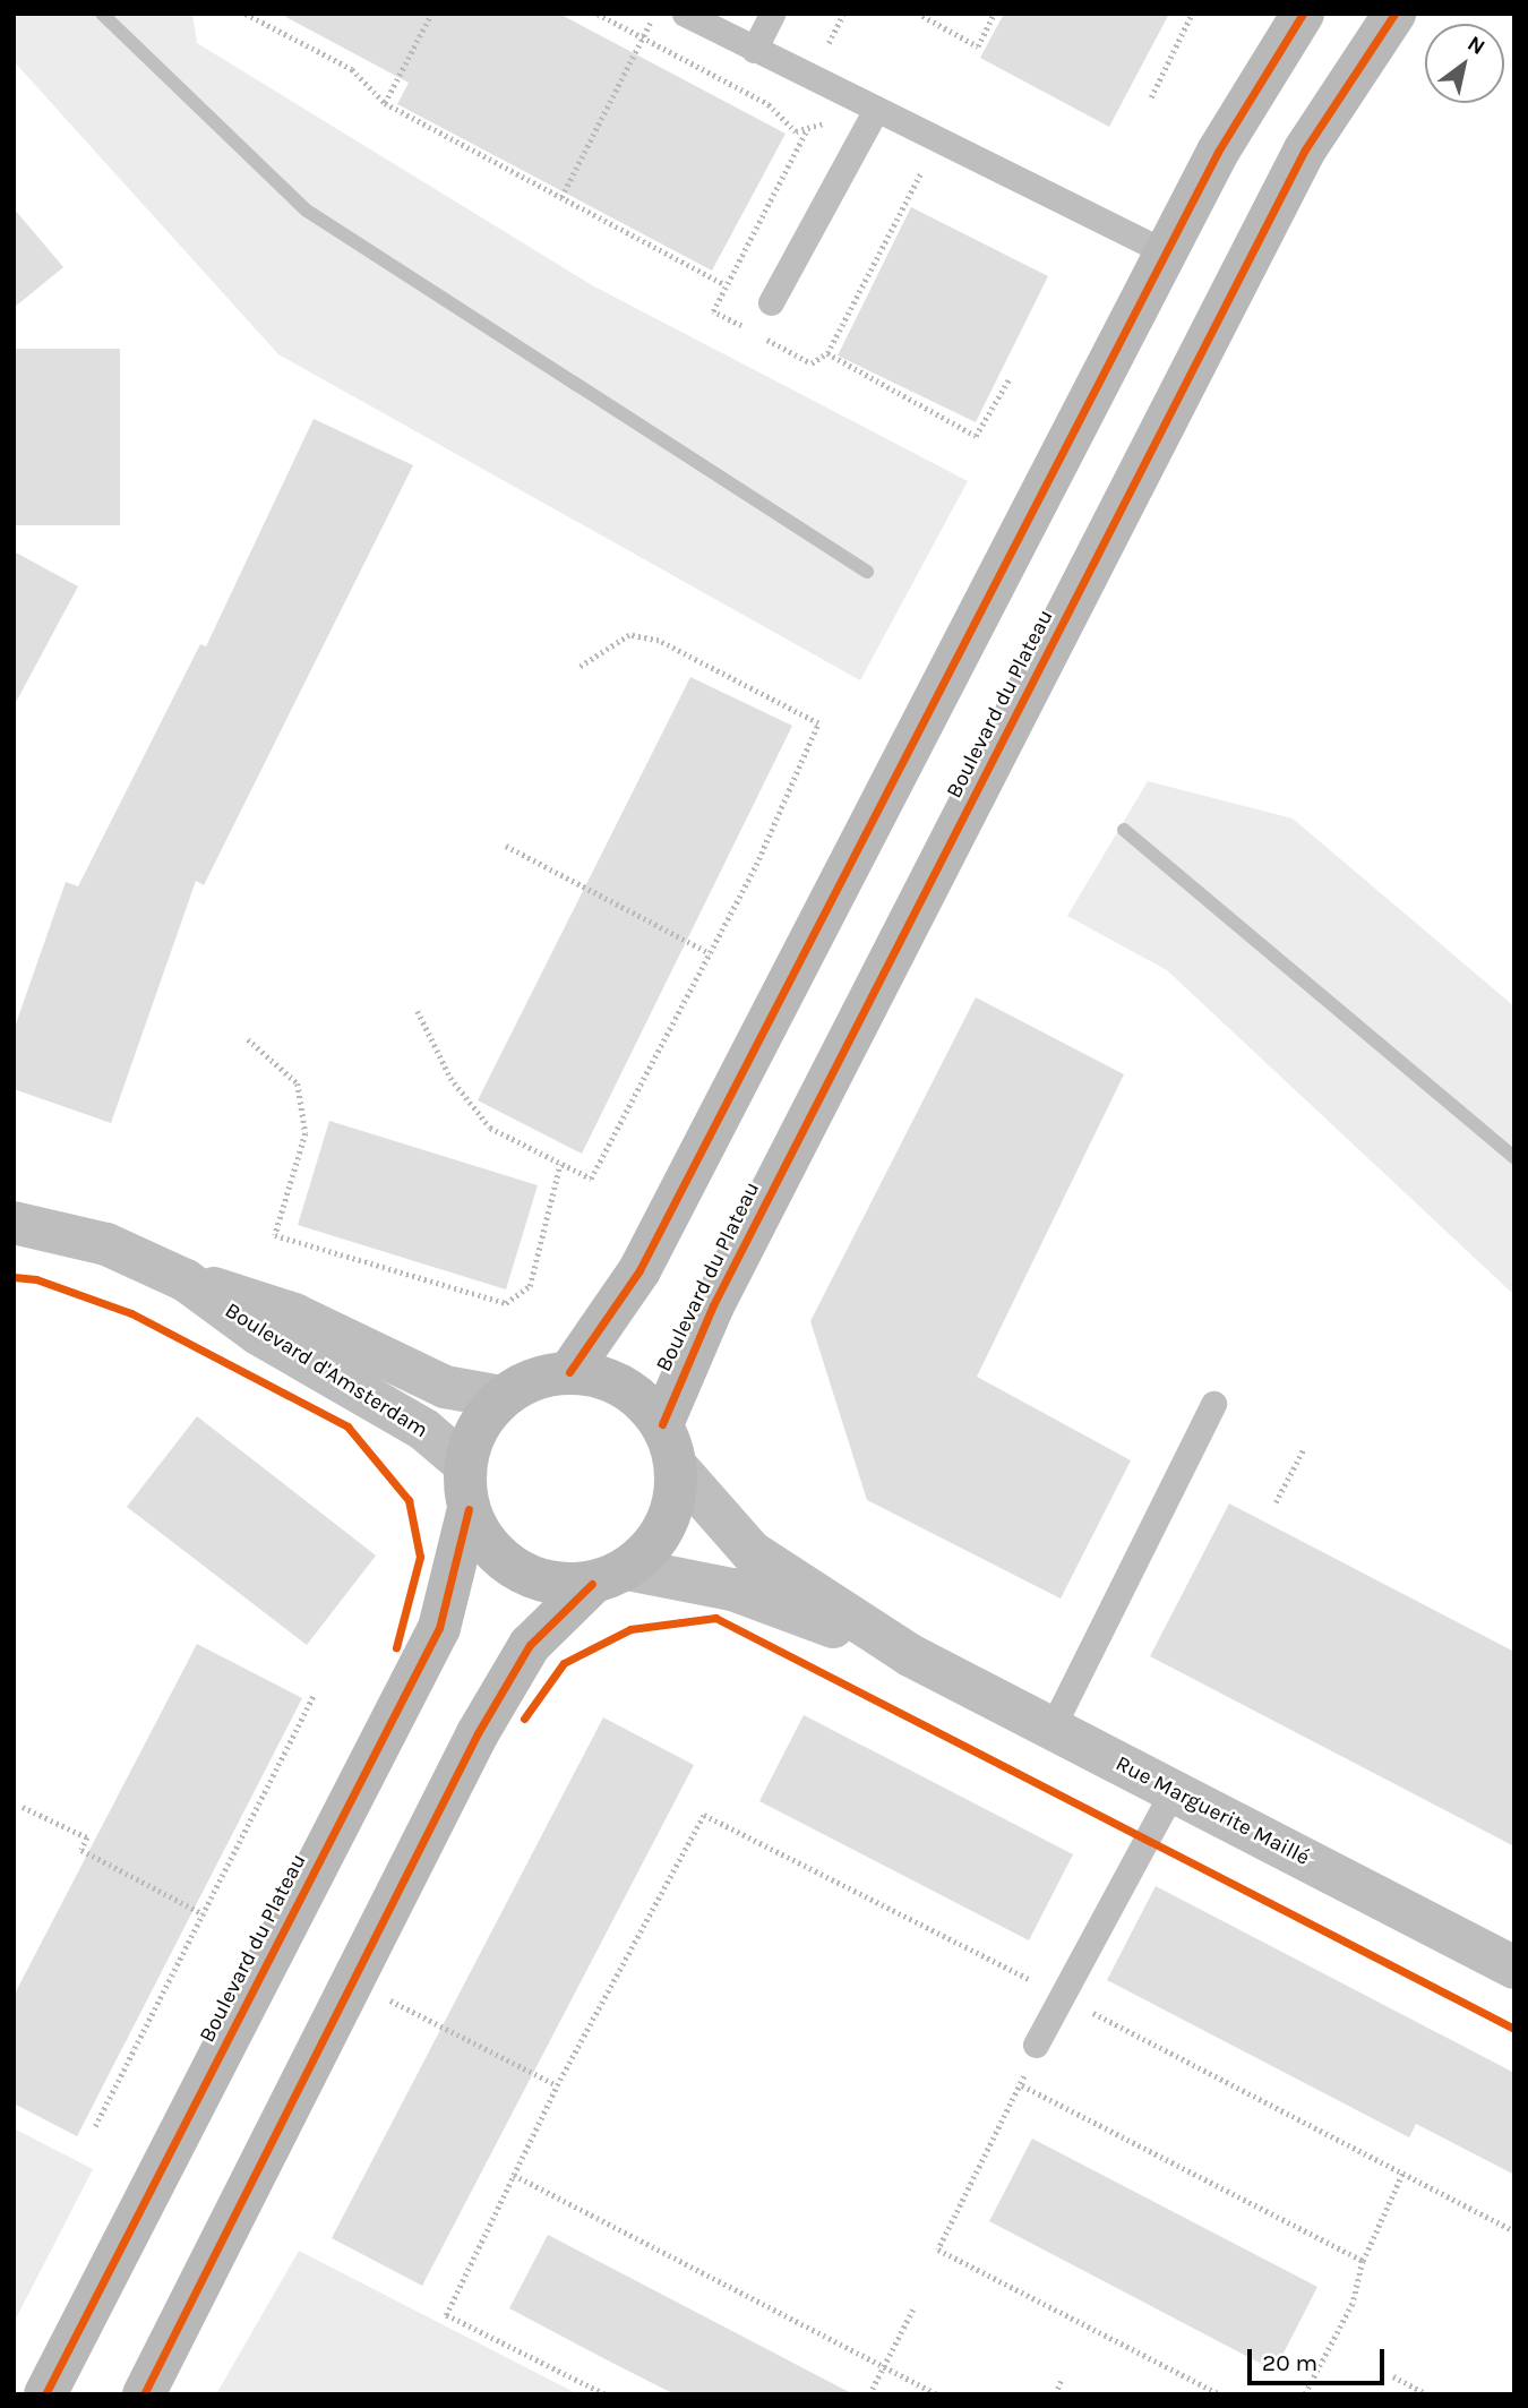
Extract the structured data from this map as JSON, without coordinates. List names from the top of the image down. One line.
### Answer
{"streets":{"main road":["Boulevard du Plateau"],"street":["Boulevard d'Amsterdam","Rue Marguerite Maillé"]},"crossings":[["Boulevard du Plateau","Boulevard d'Amsterdam"],["Boulevard du Plateau","Rue Marguerite Maillé"],["Boulevard d'Amsterdam","Rue Marguerite Maillé"]],"scale_bar":"20 m","north":"top right"}
